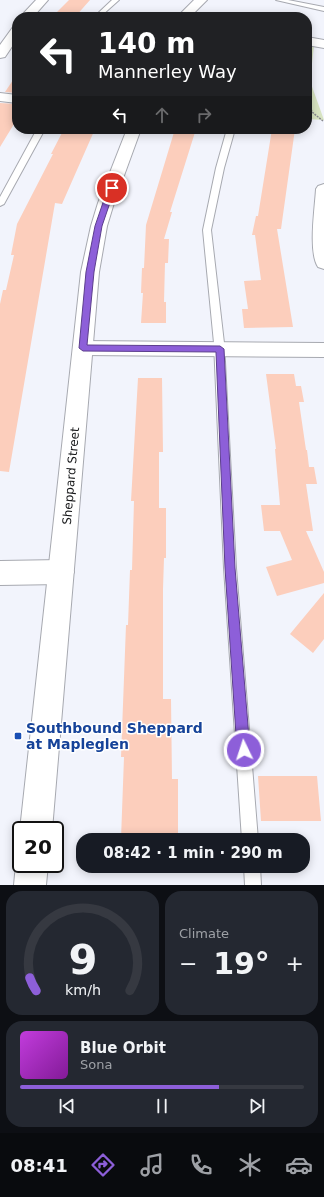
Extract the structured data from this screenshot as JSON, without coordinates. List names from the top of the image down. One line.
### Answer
{"streets":{"street":["Sheppard Street"]},"places":{"transit":["Southbound Sheppard at Mapleglen"]},"page":{"turn":["140 m","Mannerley Way"],"limit":"20","trip":"08:42 · 1 min · 290 m","tile":"Climate","heat":["−","19°","+"],"song":["Blue Orbit","Sona"],"tabs":"08:41","gauge":["9","km/h"]}}
